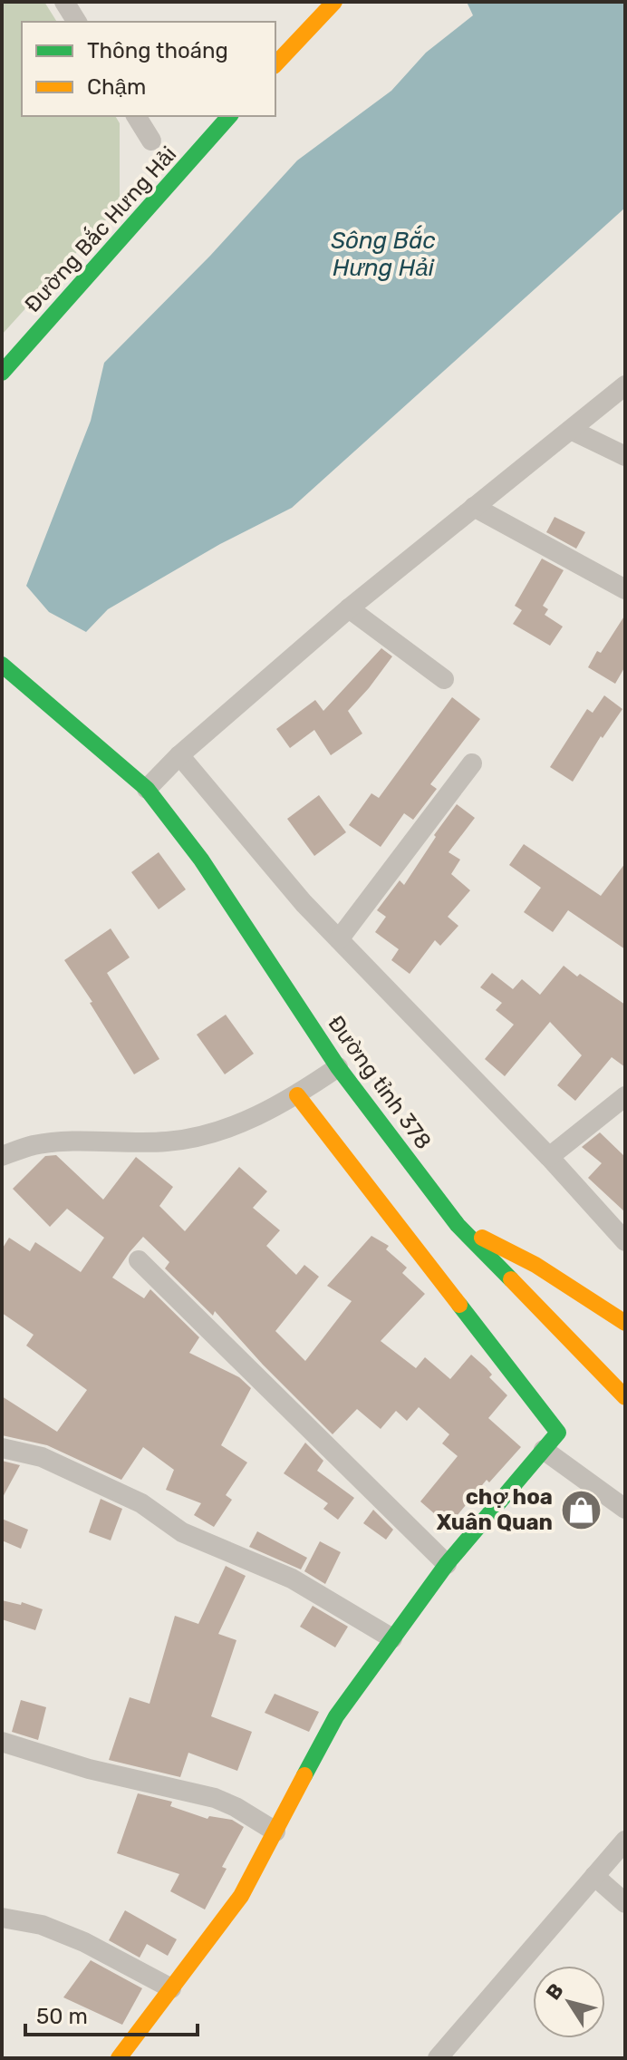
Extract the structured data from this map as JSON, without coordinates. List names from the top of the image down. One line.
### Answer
{"streets":{"street":["Đường Bắc Hưng Hải","Đường tỉnh 378"]},"water":["Sông Bắc Hưng Hải"],"places":{"shop":["chợ hoa Xuân Quan"]},"legend":["Thông thoáng","Chậm"],"scale_bar":"50 m","north":"top left"}
